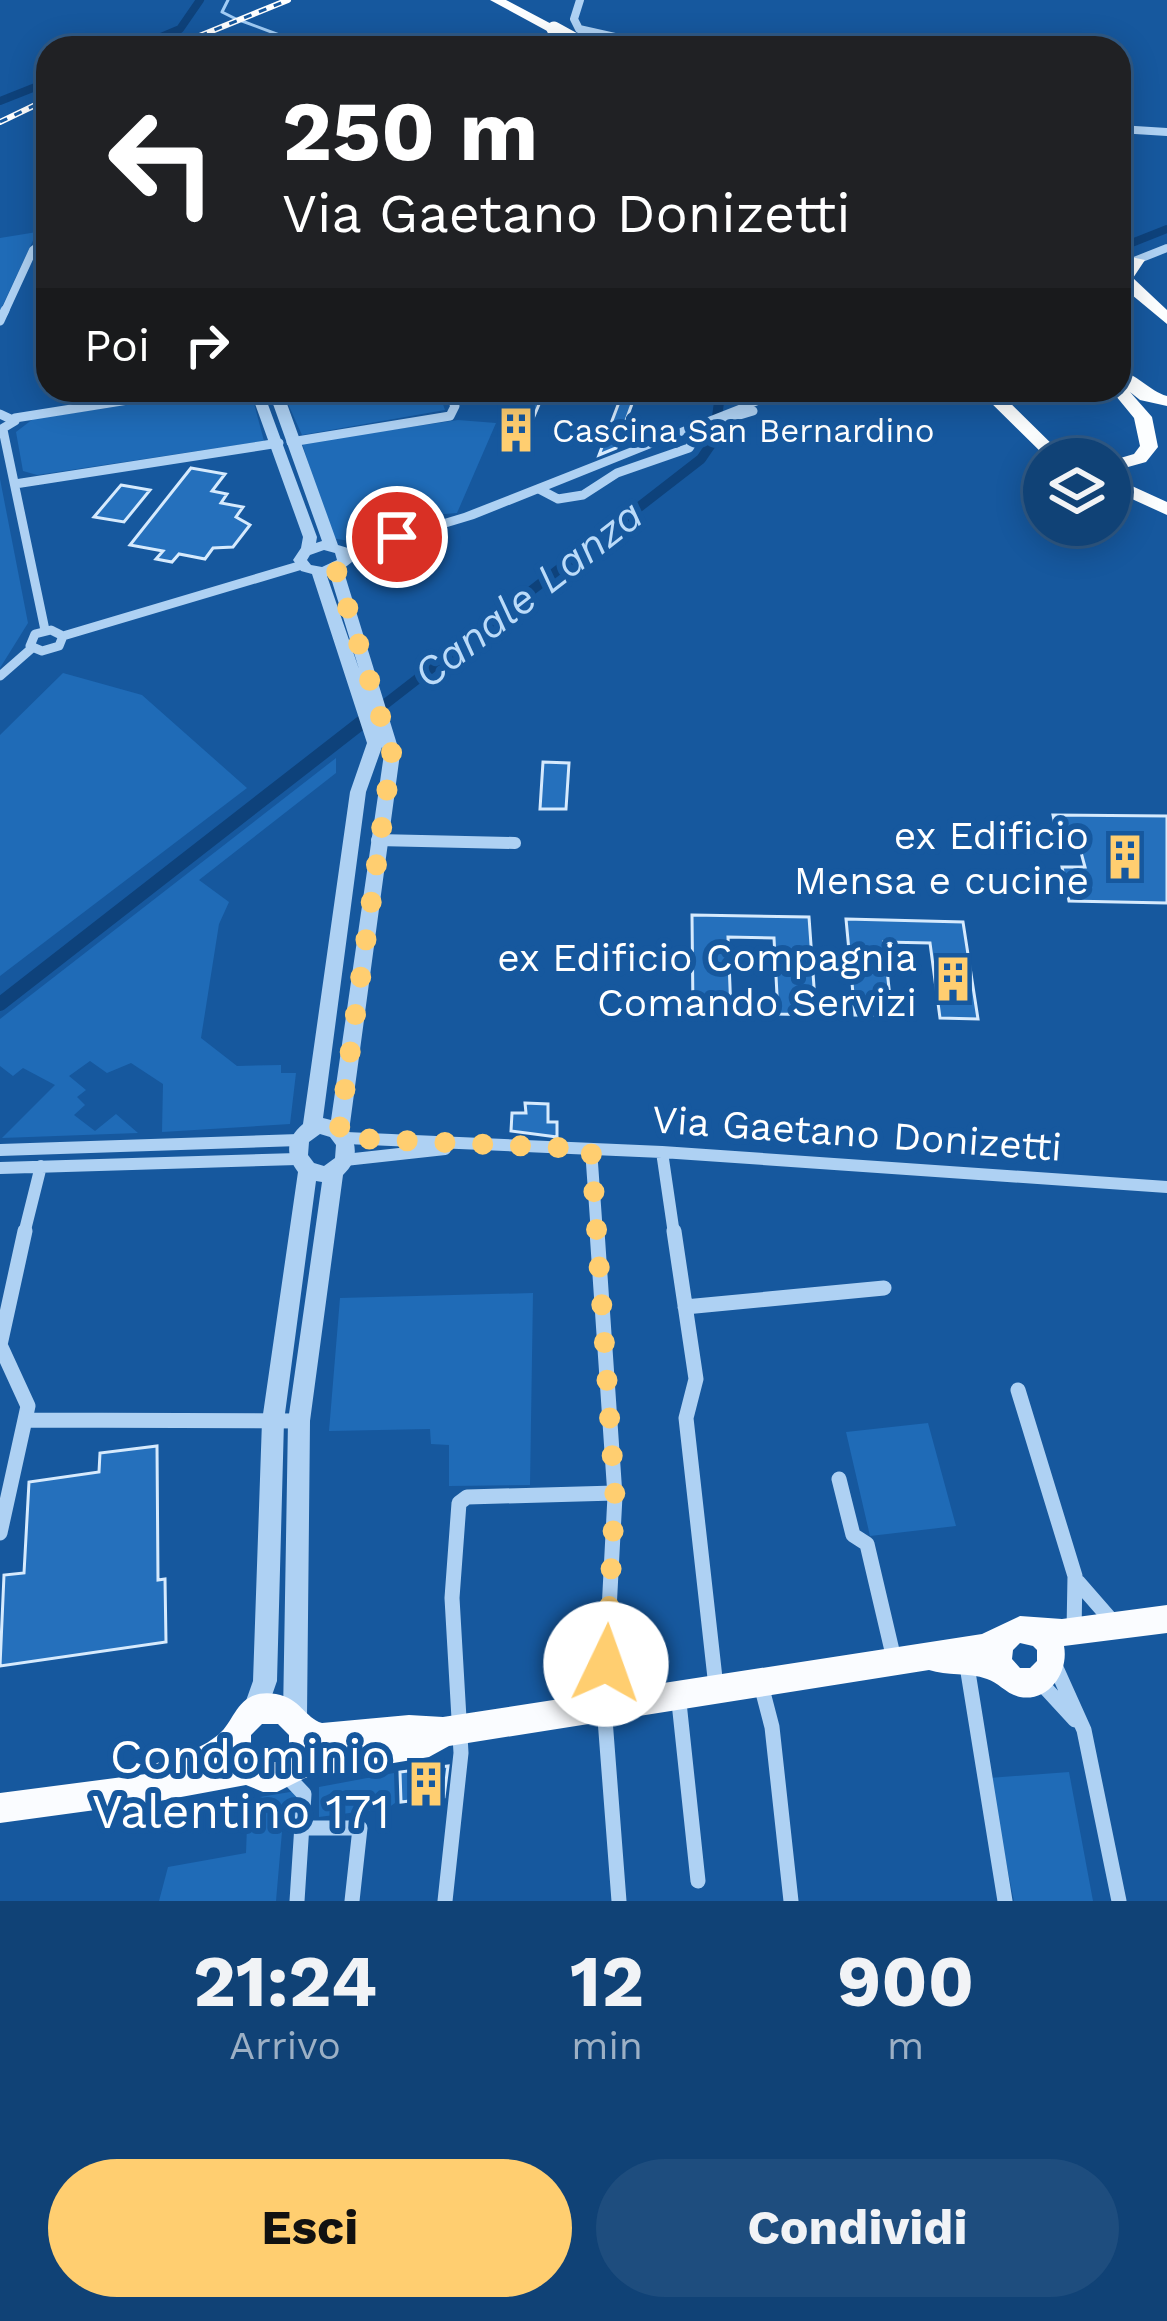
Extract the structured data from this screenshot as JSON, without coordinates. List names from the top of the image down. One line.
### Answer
{"streets":{"street":["Via Gaetano Donizetti"]},"water":["Canale Lanza"],"places":{"building":["Cascina San Bernardino","ex Edificio Mensa e cucine","ex Edificio Compagnia Comando Servizi","Condominio Valentino 171"]},"page":{"turn":["250 m","Via Gaetano Donizetti"],"then":"Poi","eta":["21:24","Arrivo","12","min","900","m"],"buttons":["Esci","Condividi"]}}
